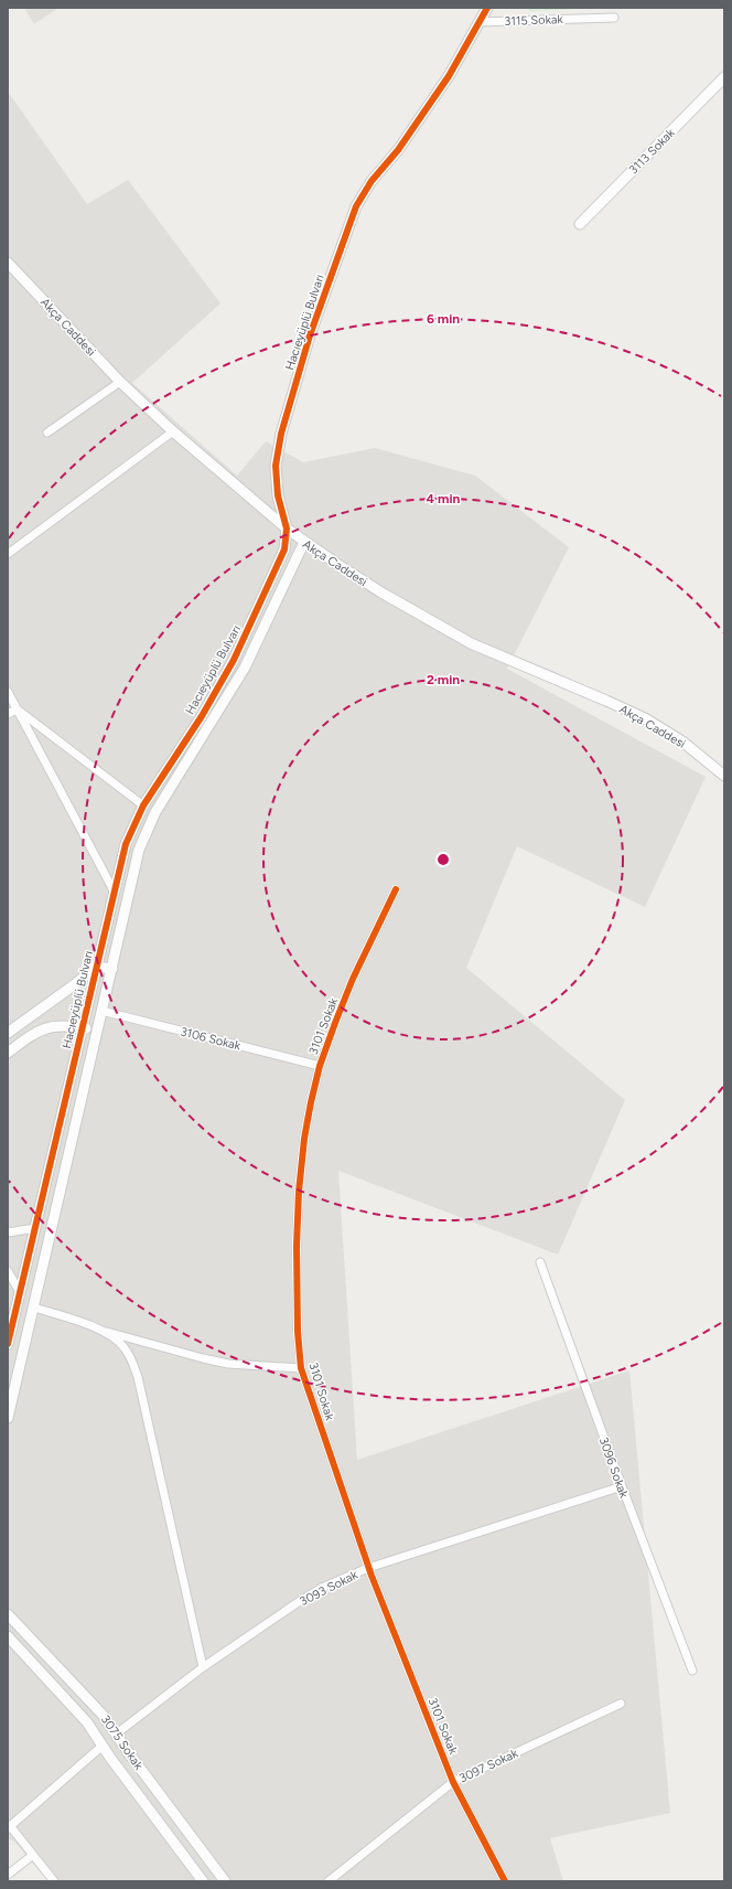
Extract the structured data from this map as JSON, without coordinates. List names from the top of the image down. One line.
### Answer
{"streets":{"street":["3115 Sokak","3113 Sokak","Hacıeyüplü Bulvarı","Akça Caddesi","3101 Sokak","3106 Sokak","3096 Sokak","3093 Sokak","3075 Sokak","3097 Sokak"]},"crossings":[["3115 Sokak","Hacıeyüplü Bulvarı"],["Hacıeyüplü Bulvarı","Akça Caddesi"],["Hacıeyüplü Bulvarı","3106 Sokak"],["3101 Sokak","3106 Sokak"],["3101 Sokak","3093 Sokak"],["3101 Sokak","3097 Sokak"],["3096 Sokak","3093 Sokak"],["3093 Sokak","3075 Sokak"]],"rings":["6 min","4 min","2 min"]}
